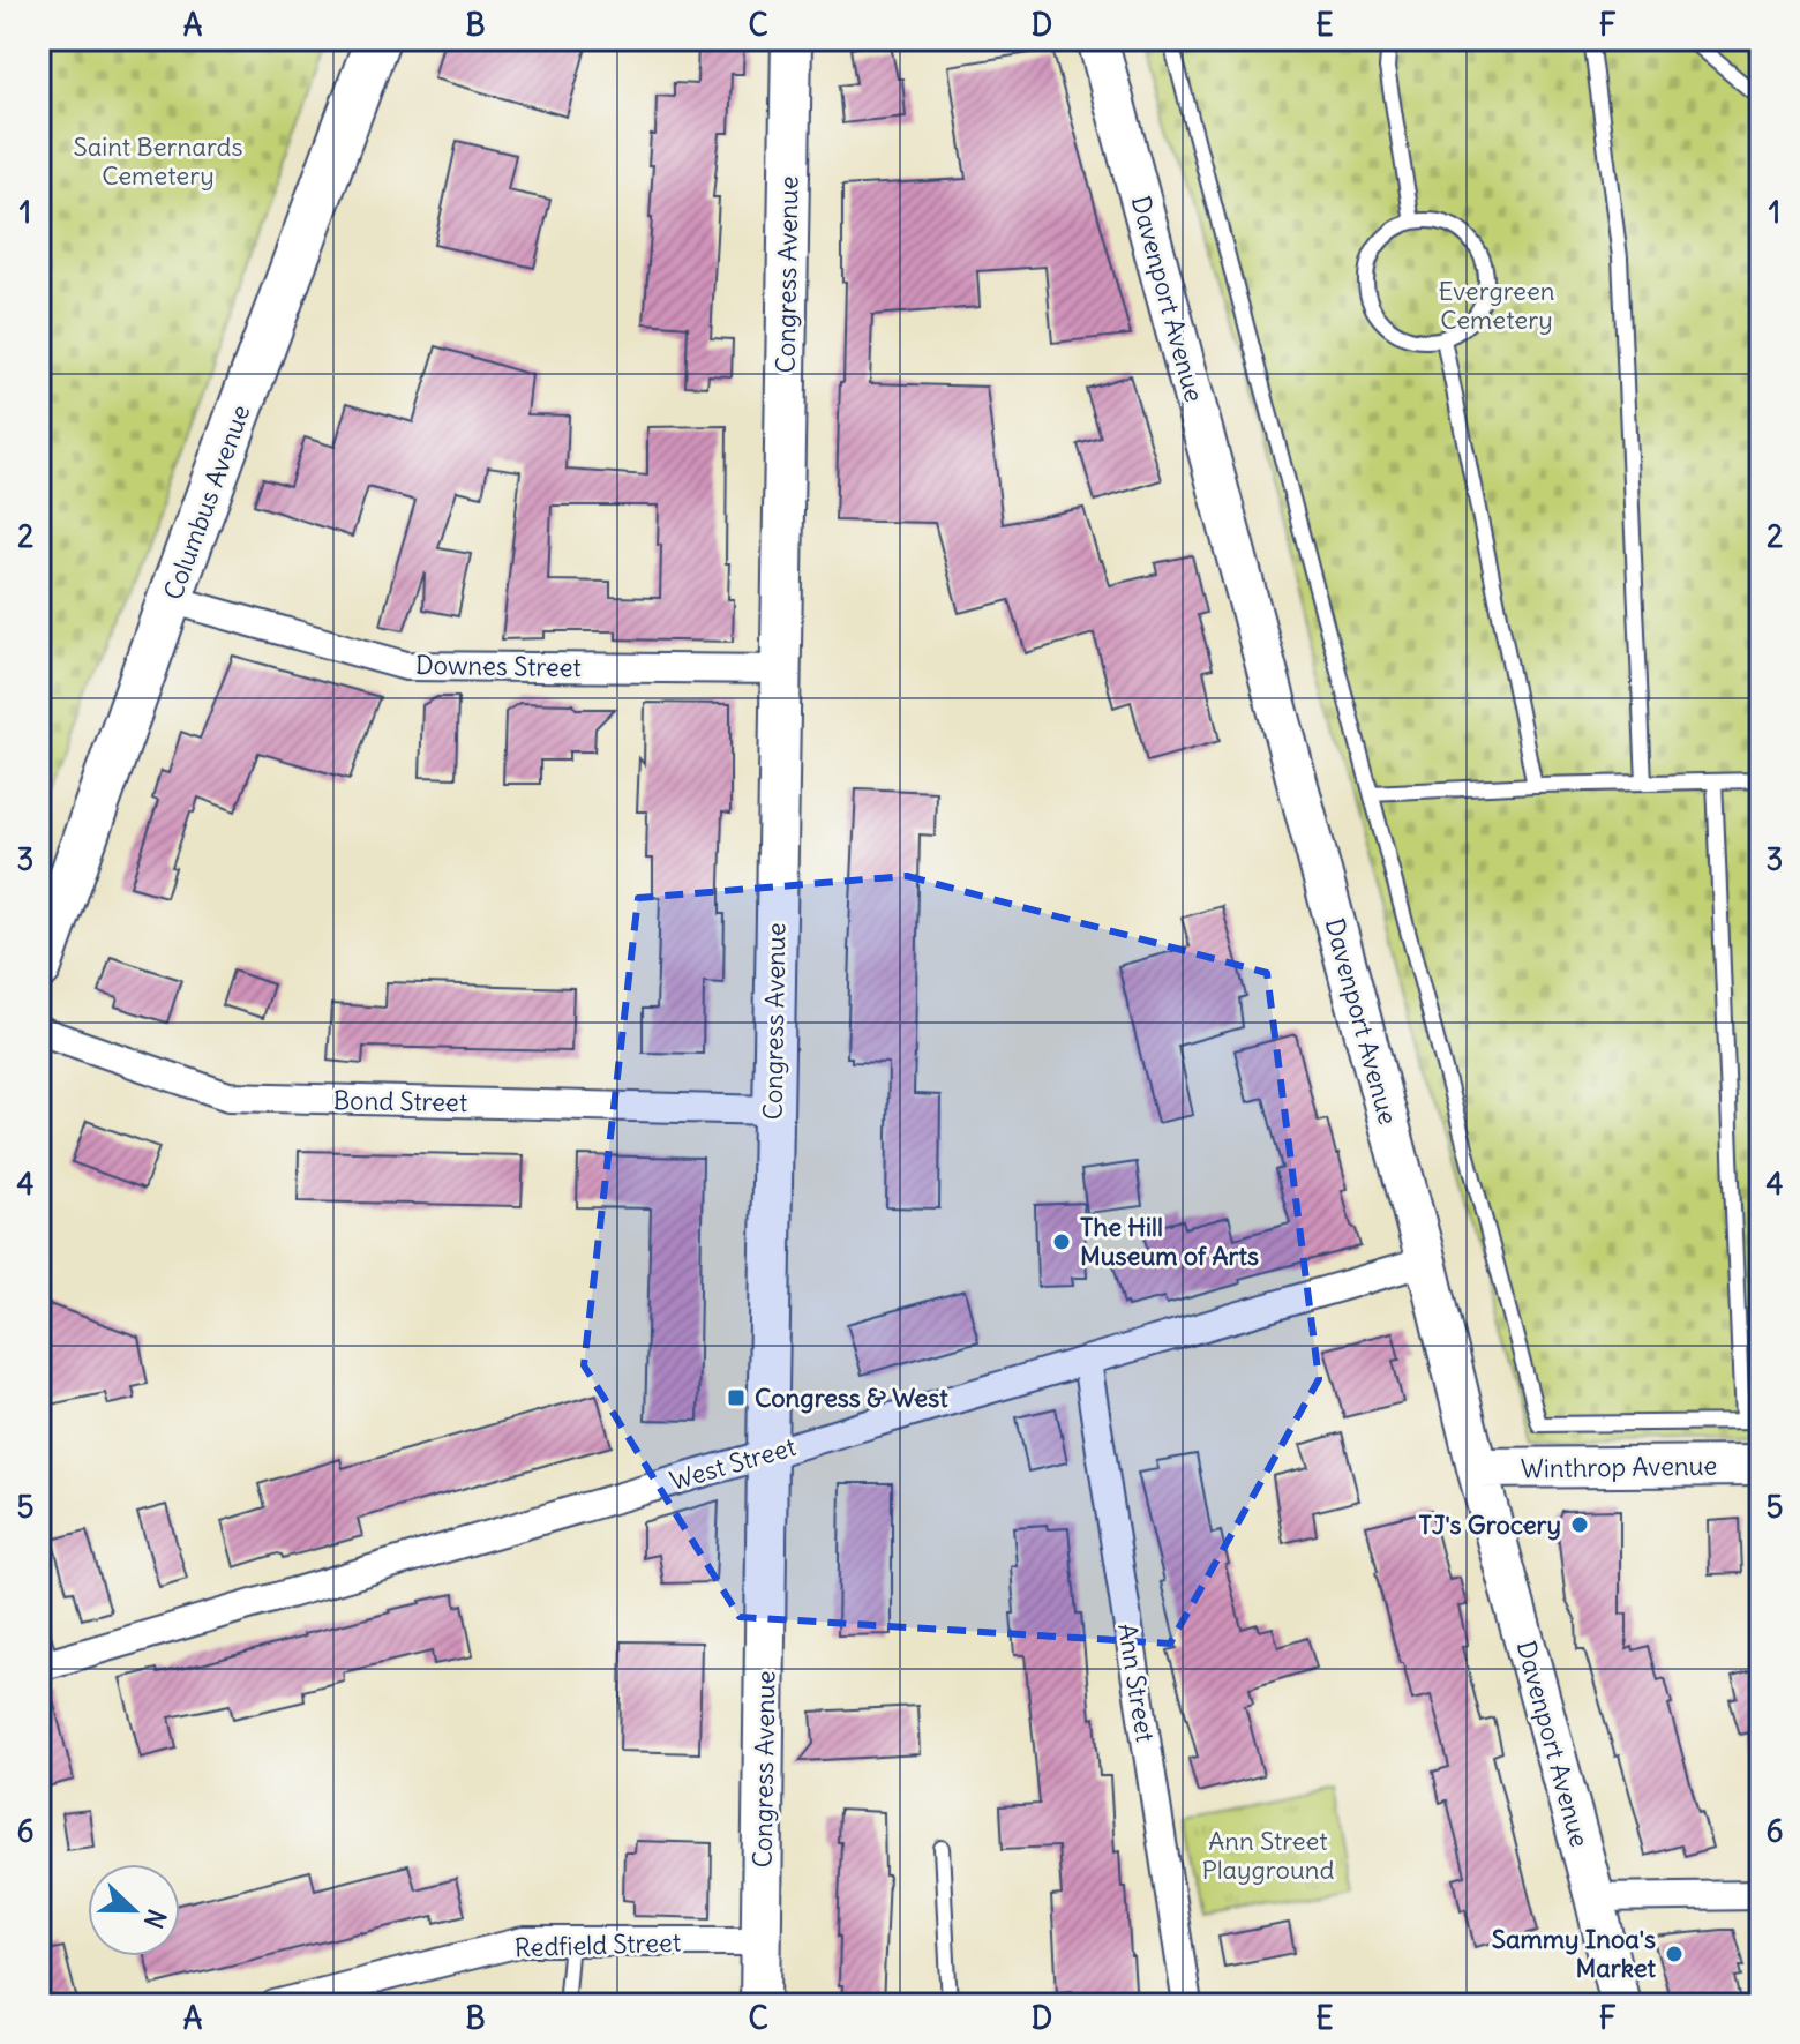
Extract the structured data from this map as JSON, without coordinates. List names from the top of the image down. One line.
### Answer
{"streets":{"main road":["Congress Avenue","Davenport Avenue","Columbus Avenue","Winthrop Avenue"],"street":["Downes Street","Bond Street","West Street","Ann Street","Redfield Street"]},"crossings":[["Congress Avenue","Downes Street"],["Congress Avenue","Bond Street"],["Congress Avenue","West Street"],["Congress Avenue","Redfield Street"],["Davenport Avenue","West Street"],["Davenport Avenue","Winthrop Avenue"],["Columbus Avenue","Downes Street"],["West Street","Ann Street"]],"parks":["Saint Bernards Cemetery","Evergreen Cemetery","Ann Street Playground"],"places":{"other":["The Hill Museum of Arts","TJ's Grocery","Sammy Inoa's Market"],"transit":["Congress & West"]},"north":"right","grid":{"columns":["A","B","C","D","E","F"],"rows":["1","2","3","4","5","6"]}}
